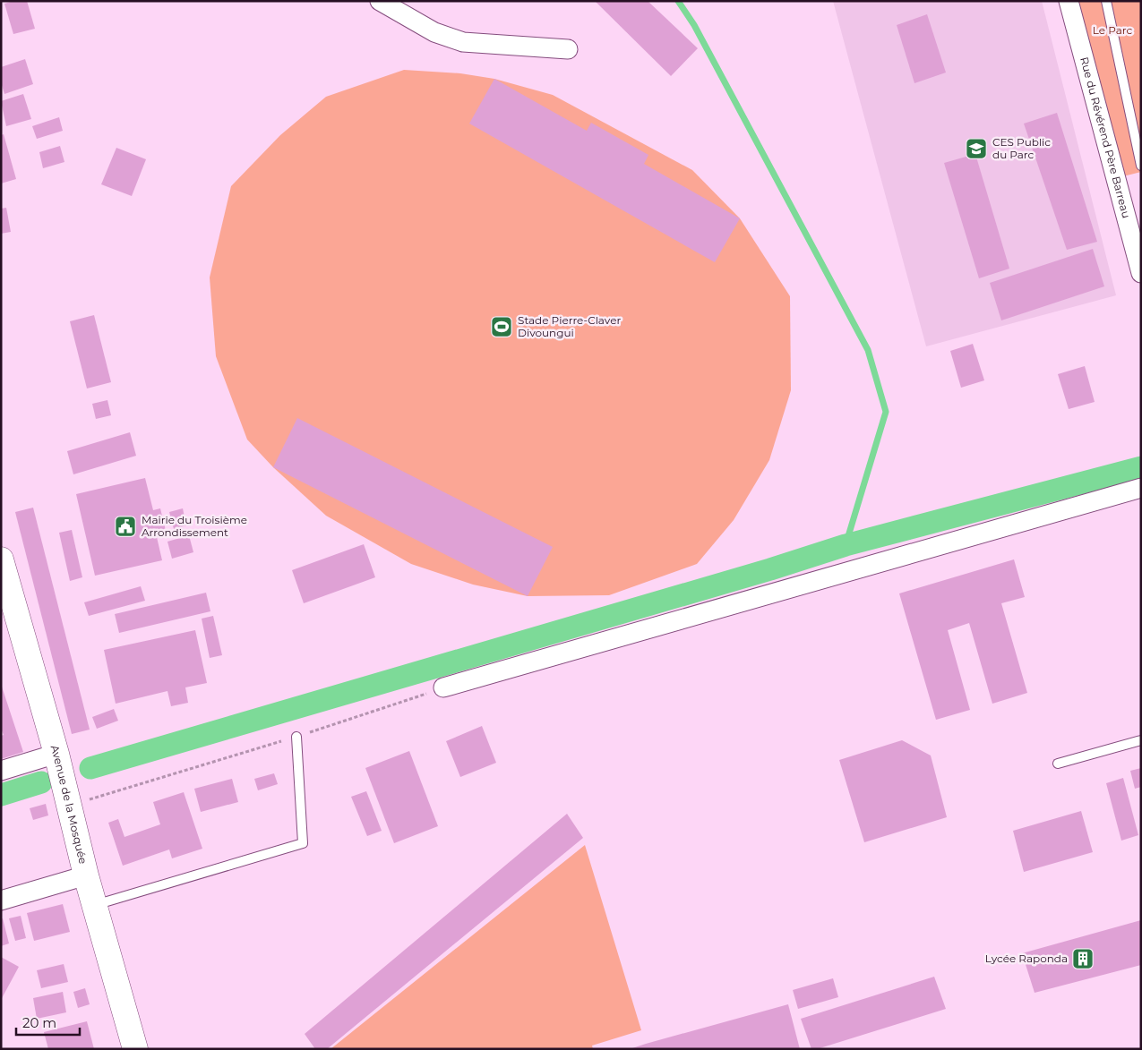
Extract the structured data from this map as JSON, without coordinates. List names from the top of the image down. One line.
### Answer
{"streets":{"street":["Rue du Révérend Père Barreau","Avenue de la Mosquée"]},"parks":["Le Parc"],"places":{"school or university":["CES Public du Parc"],"sports":["Stade Pierre-Claver Divoungui"],"public building":["Mairie du Troisième Arrondissement"],"building":["Lycée Raponda"]},"scale_bar":"20 m"}
